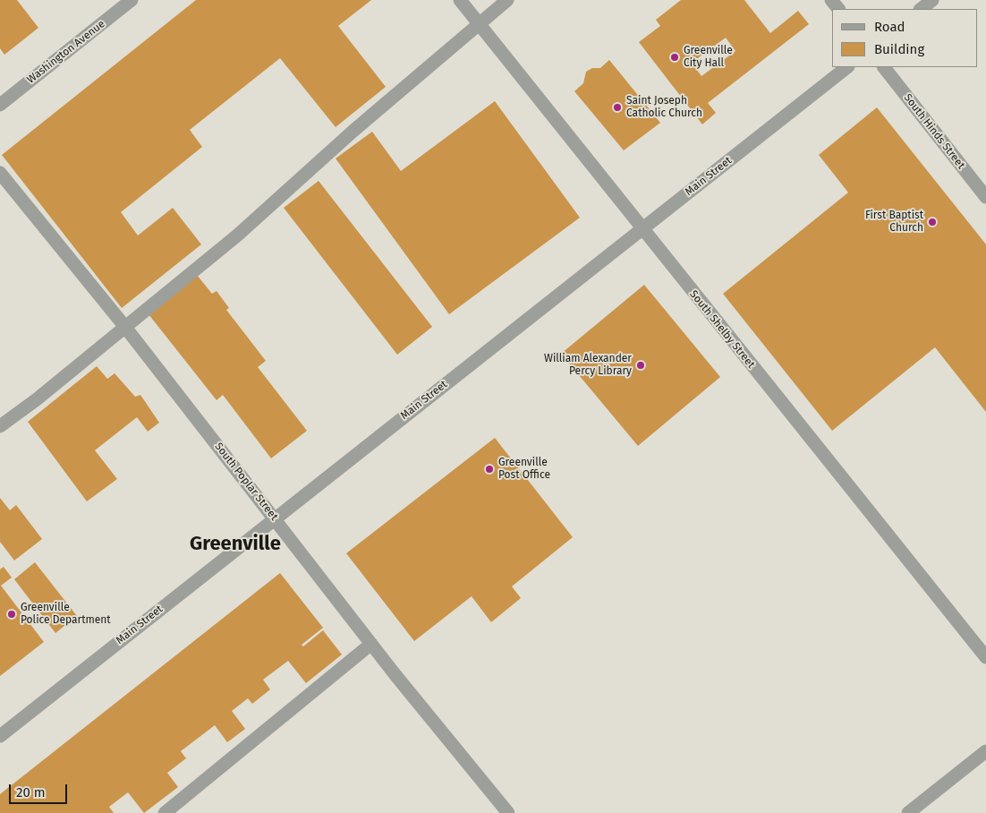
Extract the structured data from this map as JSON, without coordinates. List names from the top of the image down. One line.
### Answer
{"streets":{"street":["Washington Avenue","South Hinds Street","Main Street","South Shelby Street","South Poplar Street"]},"crossings":[["Main Street","South Shelby Street"],["Main Street","South Poplar Street"]],"districts":["Greenville"],"places":["Greenville City Hall","Saint Joseph Catholic Church","First Baptist Church","William Alexander Percy Library","Greenville Post Office","Greenville Police Department"],"legend":["Road","Building"],"scale_bar":"20 m"}
